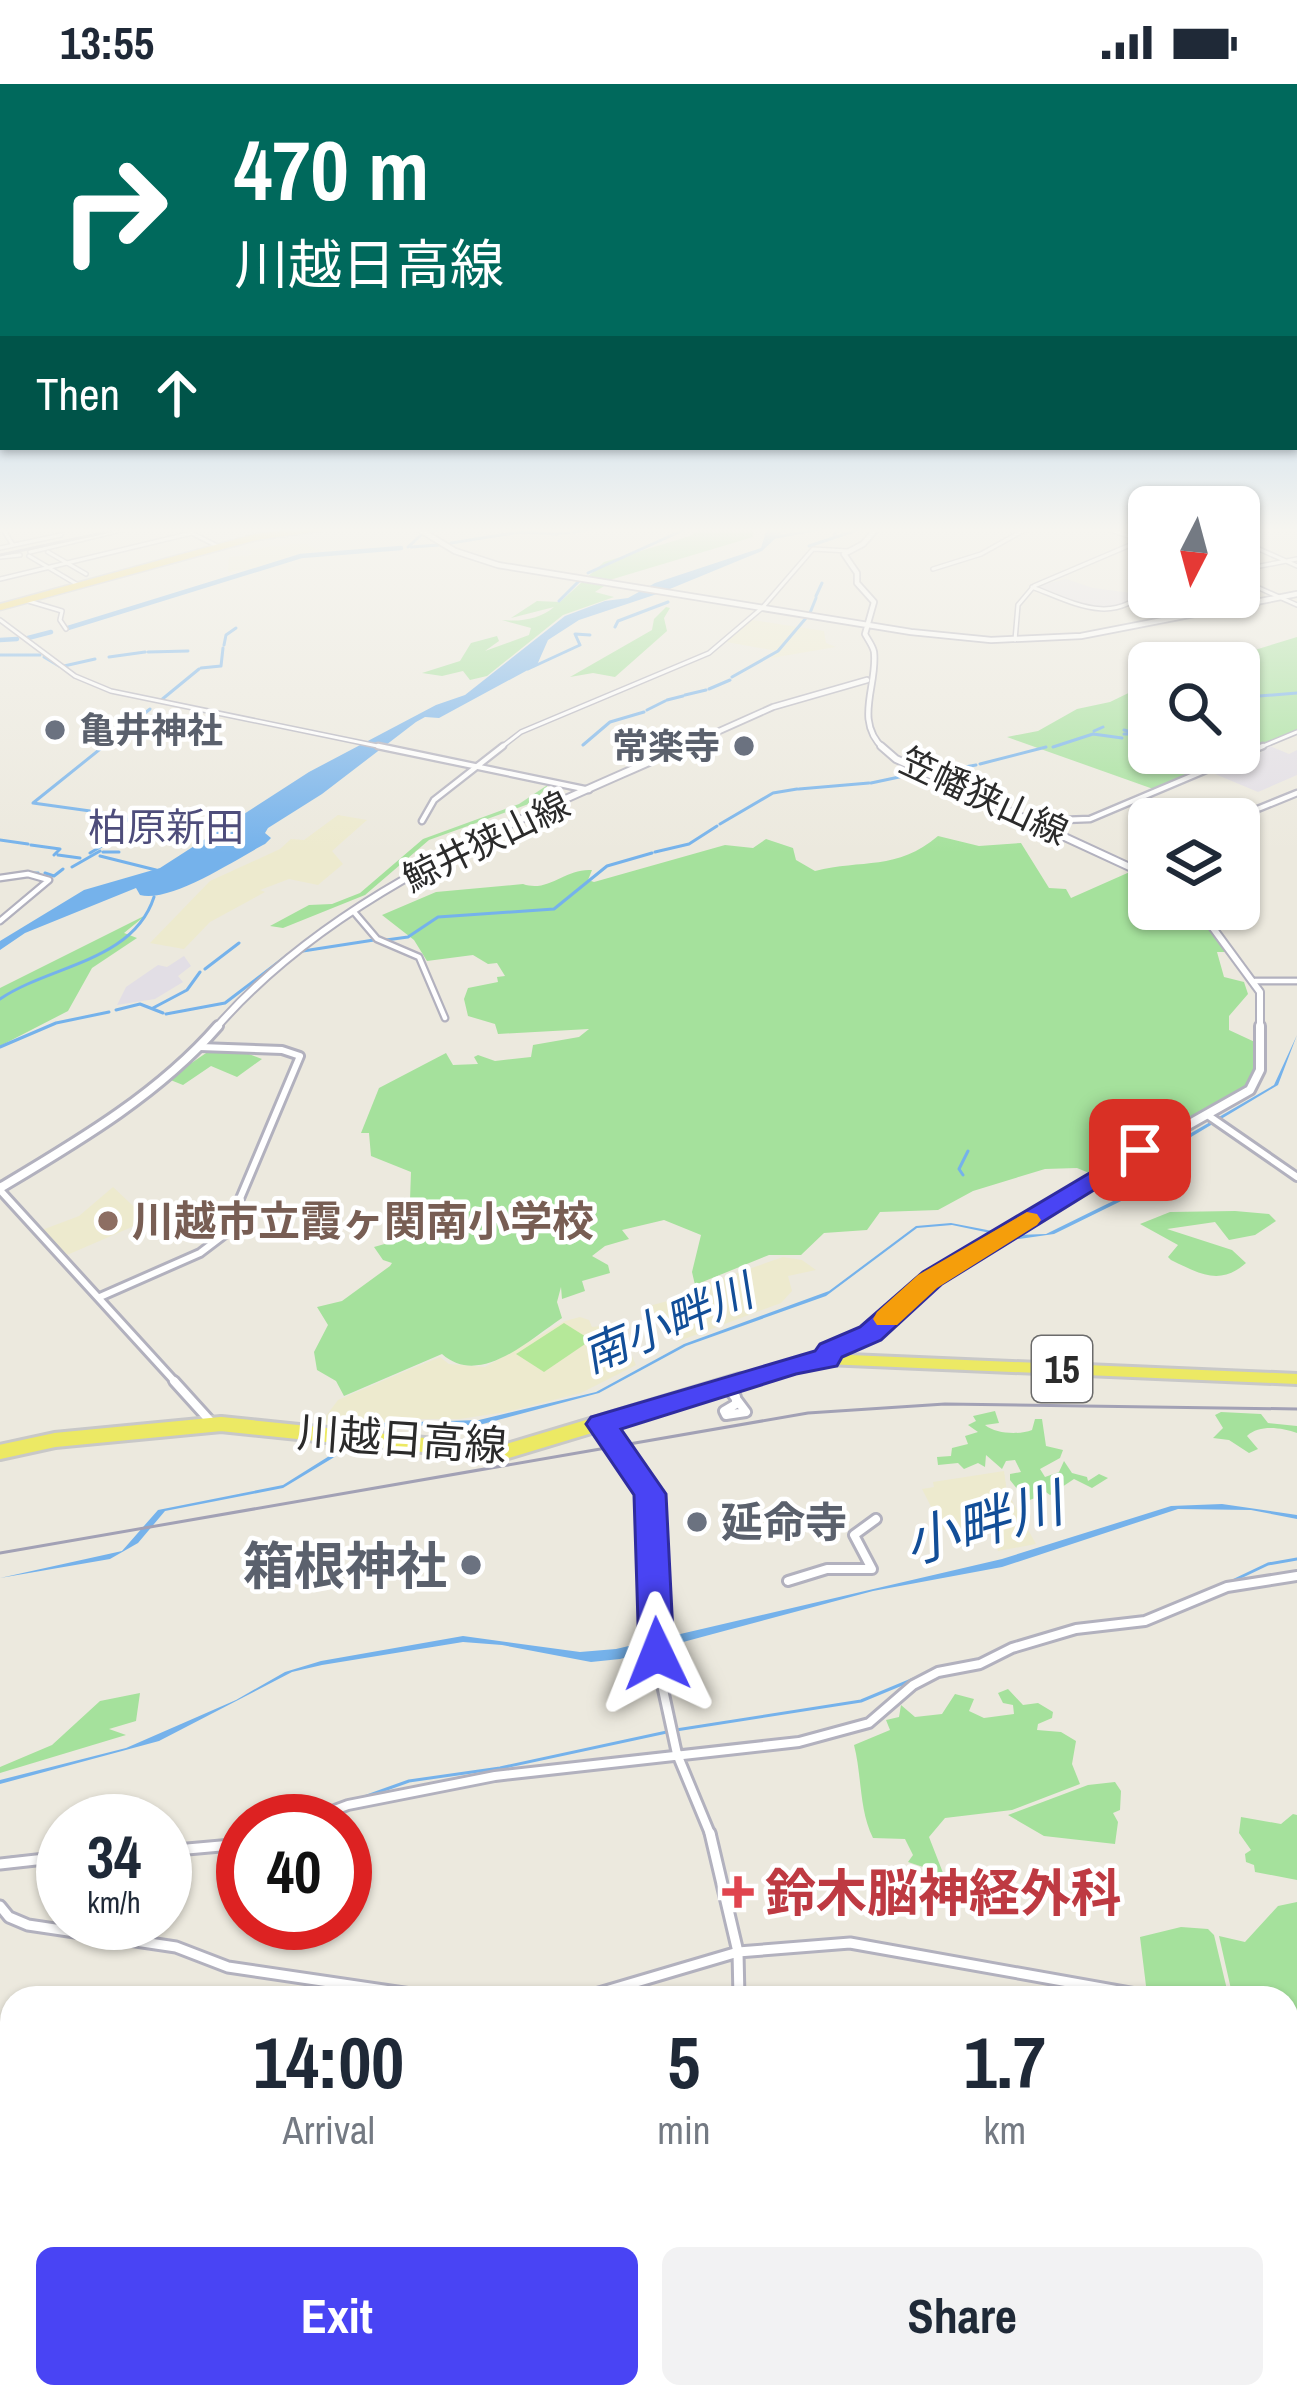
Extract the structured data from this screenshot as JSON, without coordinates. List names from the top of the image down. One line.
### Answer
{"streets":{"main road":["笠幡狭山線","鯨井狭山線","15","川越日高線"]},"crossings":[["笠幡狭山線","鯨井狭山線"]],"districts":["柏原新田"],"water":["南小畔川","小畔川"],"places":{"other":["亀井神社","常楽寺","川越市立霞ヶ関南小学校","延命寺","箱根神社"],"health":["鈴木脳神経外科"]},"north":"bottom","page":{"status":"13:55","turn":["470 m","川越日高線"],"then":"Then","speed":"34 km/h","limit":"40","eta":["14:00","Arrival","5","min","1.7","km"],"buttons":["Exit","Share"]}}
